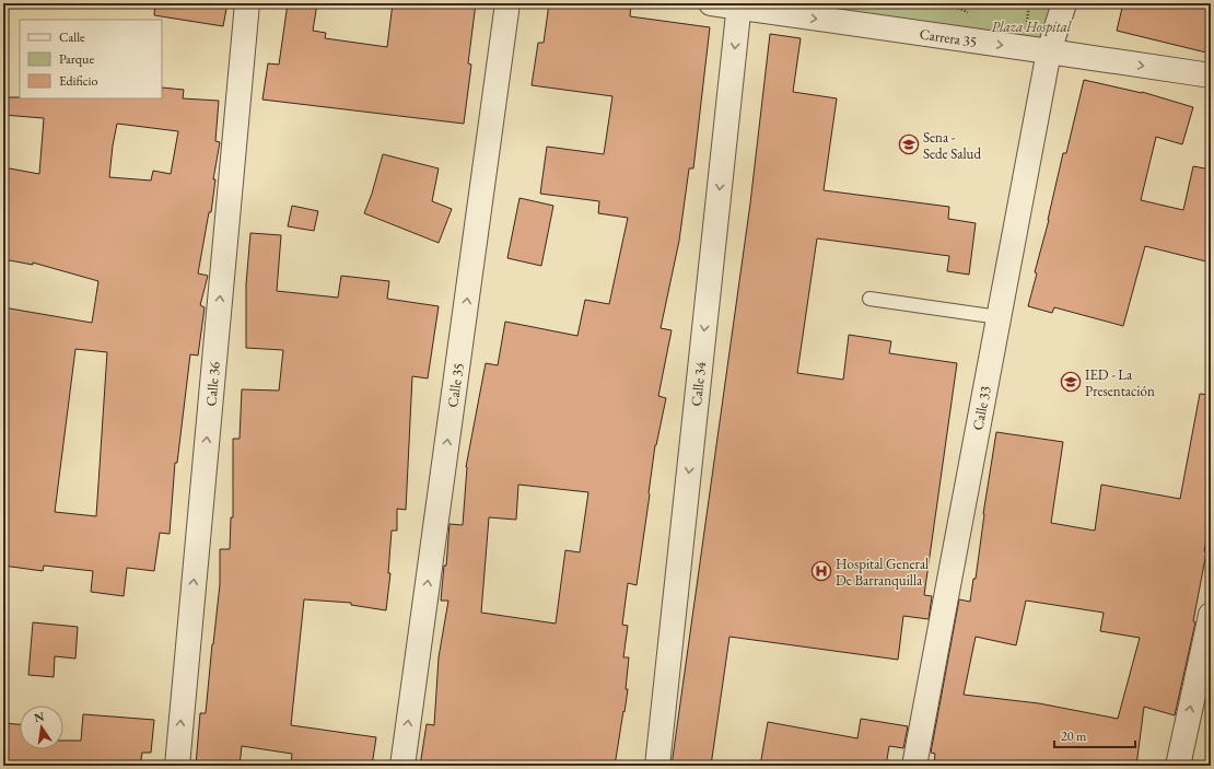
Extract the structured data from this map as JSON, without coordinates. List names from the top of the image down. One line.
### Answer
{"streets":{"street":["Carrera 35","Calle 36","Calle 34","Calle 35","Calle 33"]},"crossings":[["Carrera 35","Calle 34"],["Carrera 35","Calle 33"]],"one_way":["Carrera 35","Calle 36","Calle 34","Calle 35"],"parks":["Plaza Hospital"],"places":{"school or university":["Sena - Sede Salud","IED - La Presentación"],"hospital":["Hospital General De Barranquilla"]},"legend":["Calle","Parque","Edificio"],"scale_bar":"20 m","north":"top"}
